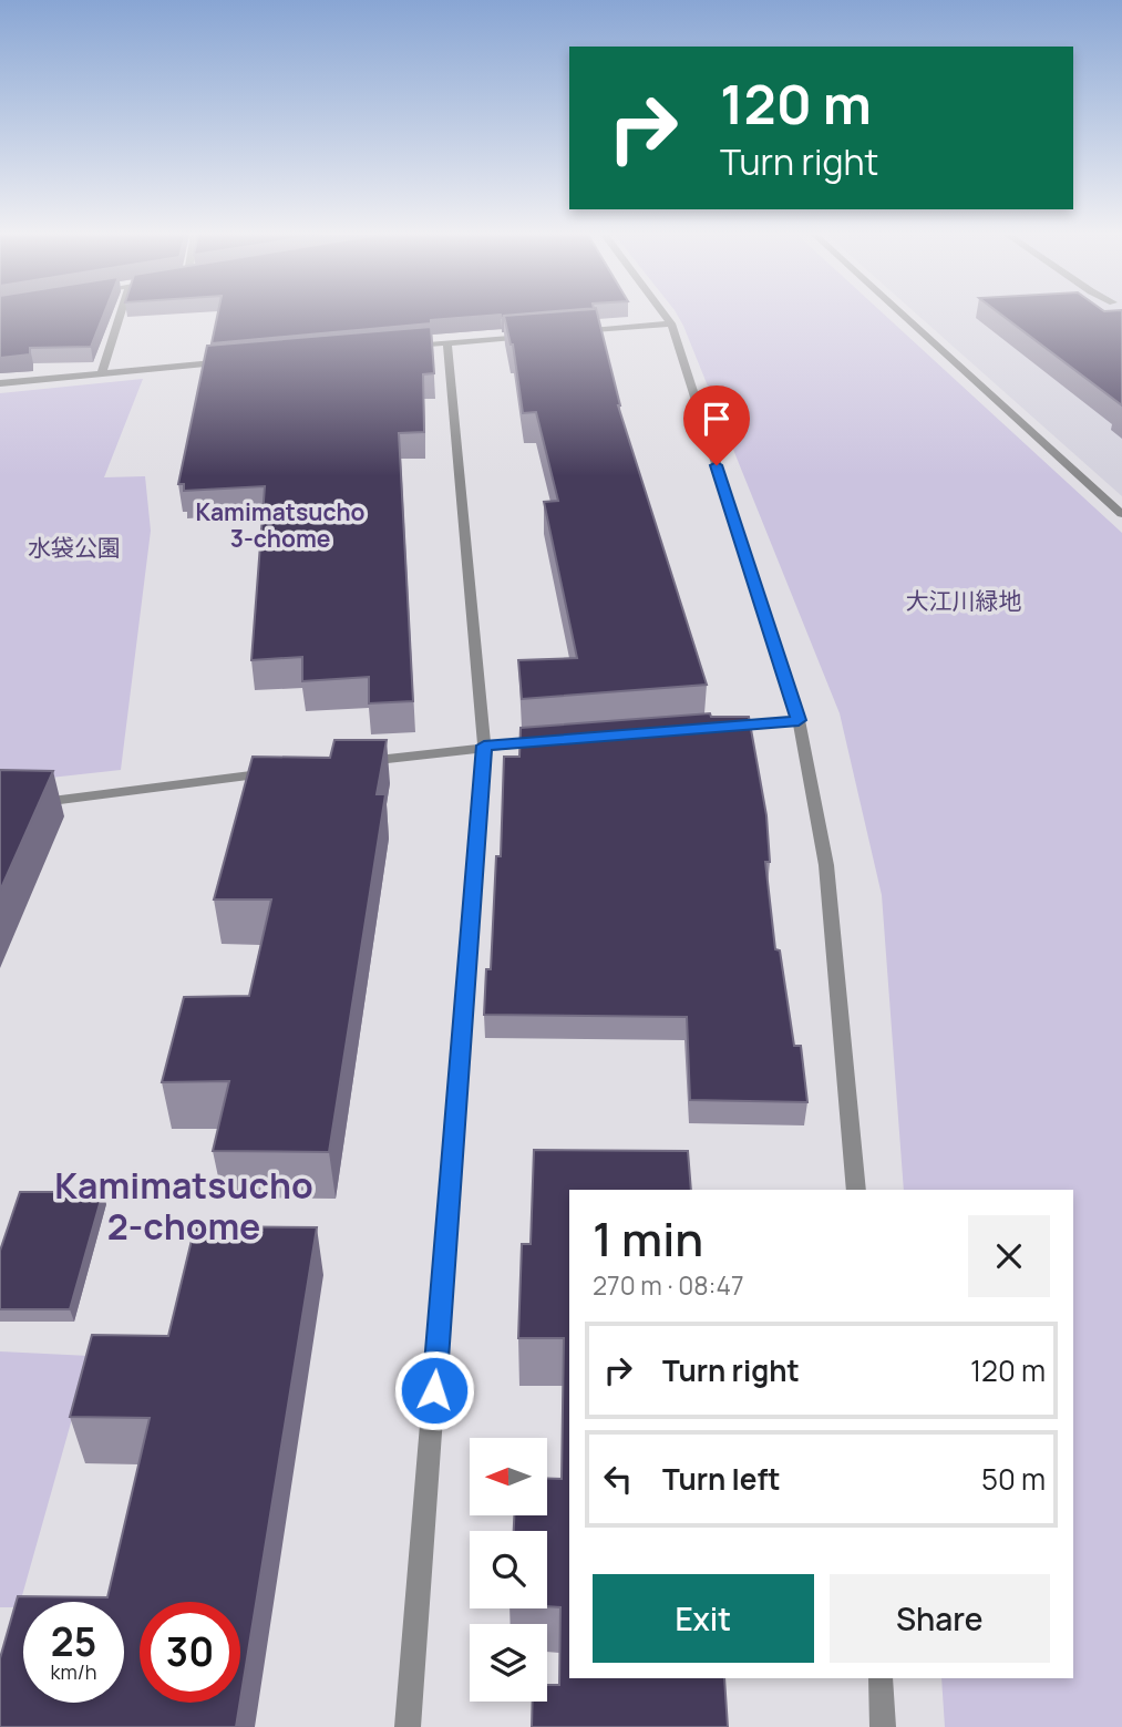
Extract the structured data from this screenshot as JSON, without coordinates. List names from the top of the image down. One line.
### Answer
{"districts":["Kamimatsucho 3-chome","Kamimatsucho 2-chome"],"parks":["水袋公園","大江川緑地"],"north":"left","page":{"turn":["120 m","Turn right"],"heading":["1 min","270 m · 08:47"],"list":[{"name":"Turn right","value":"120 m"},{"name":"Turn left","value":"50 m"}],"buttons":["Exit","Share"],"speed":"25 km/h","limit":"30"}}
